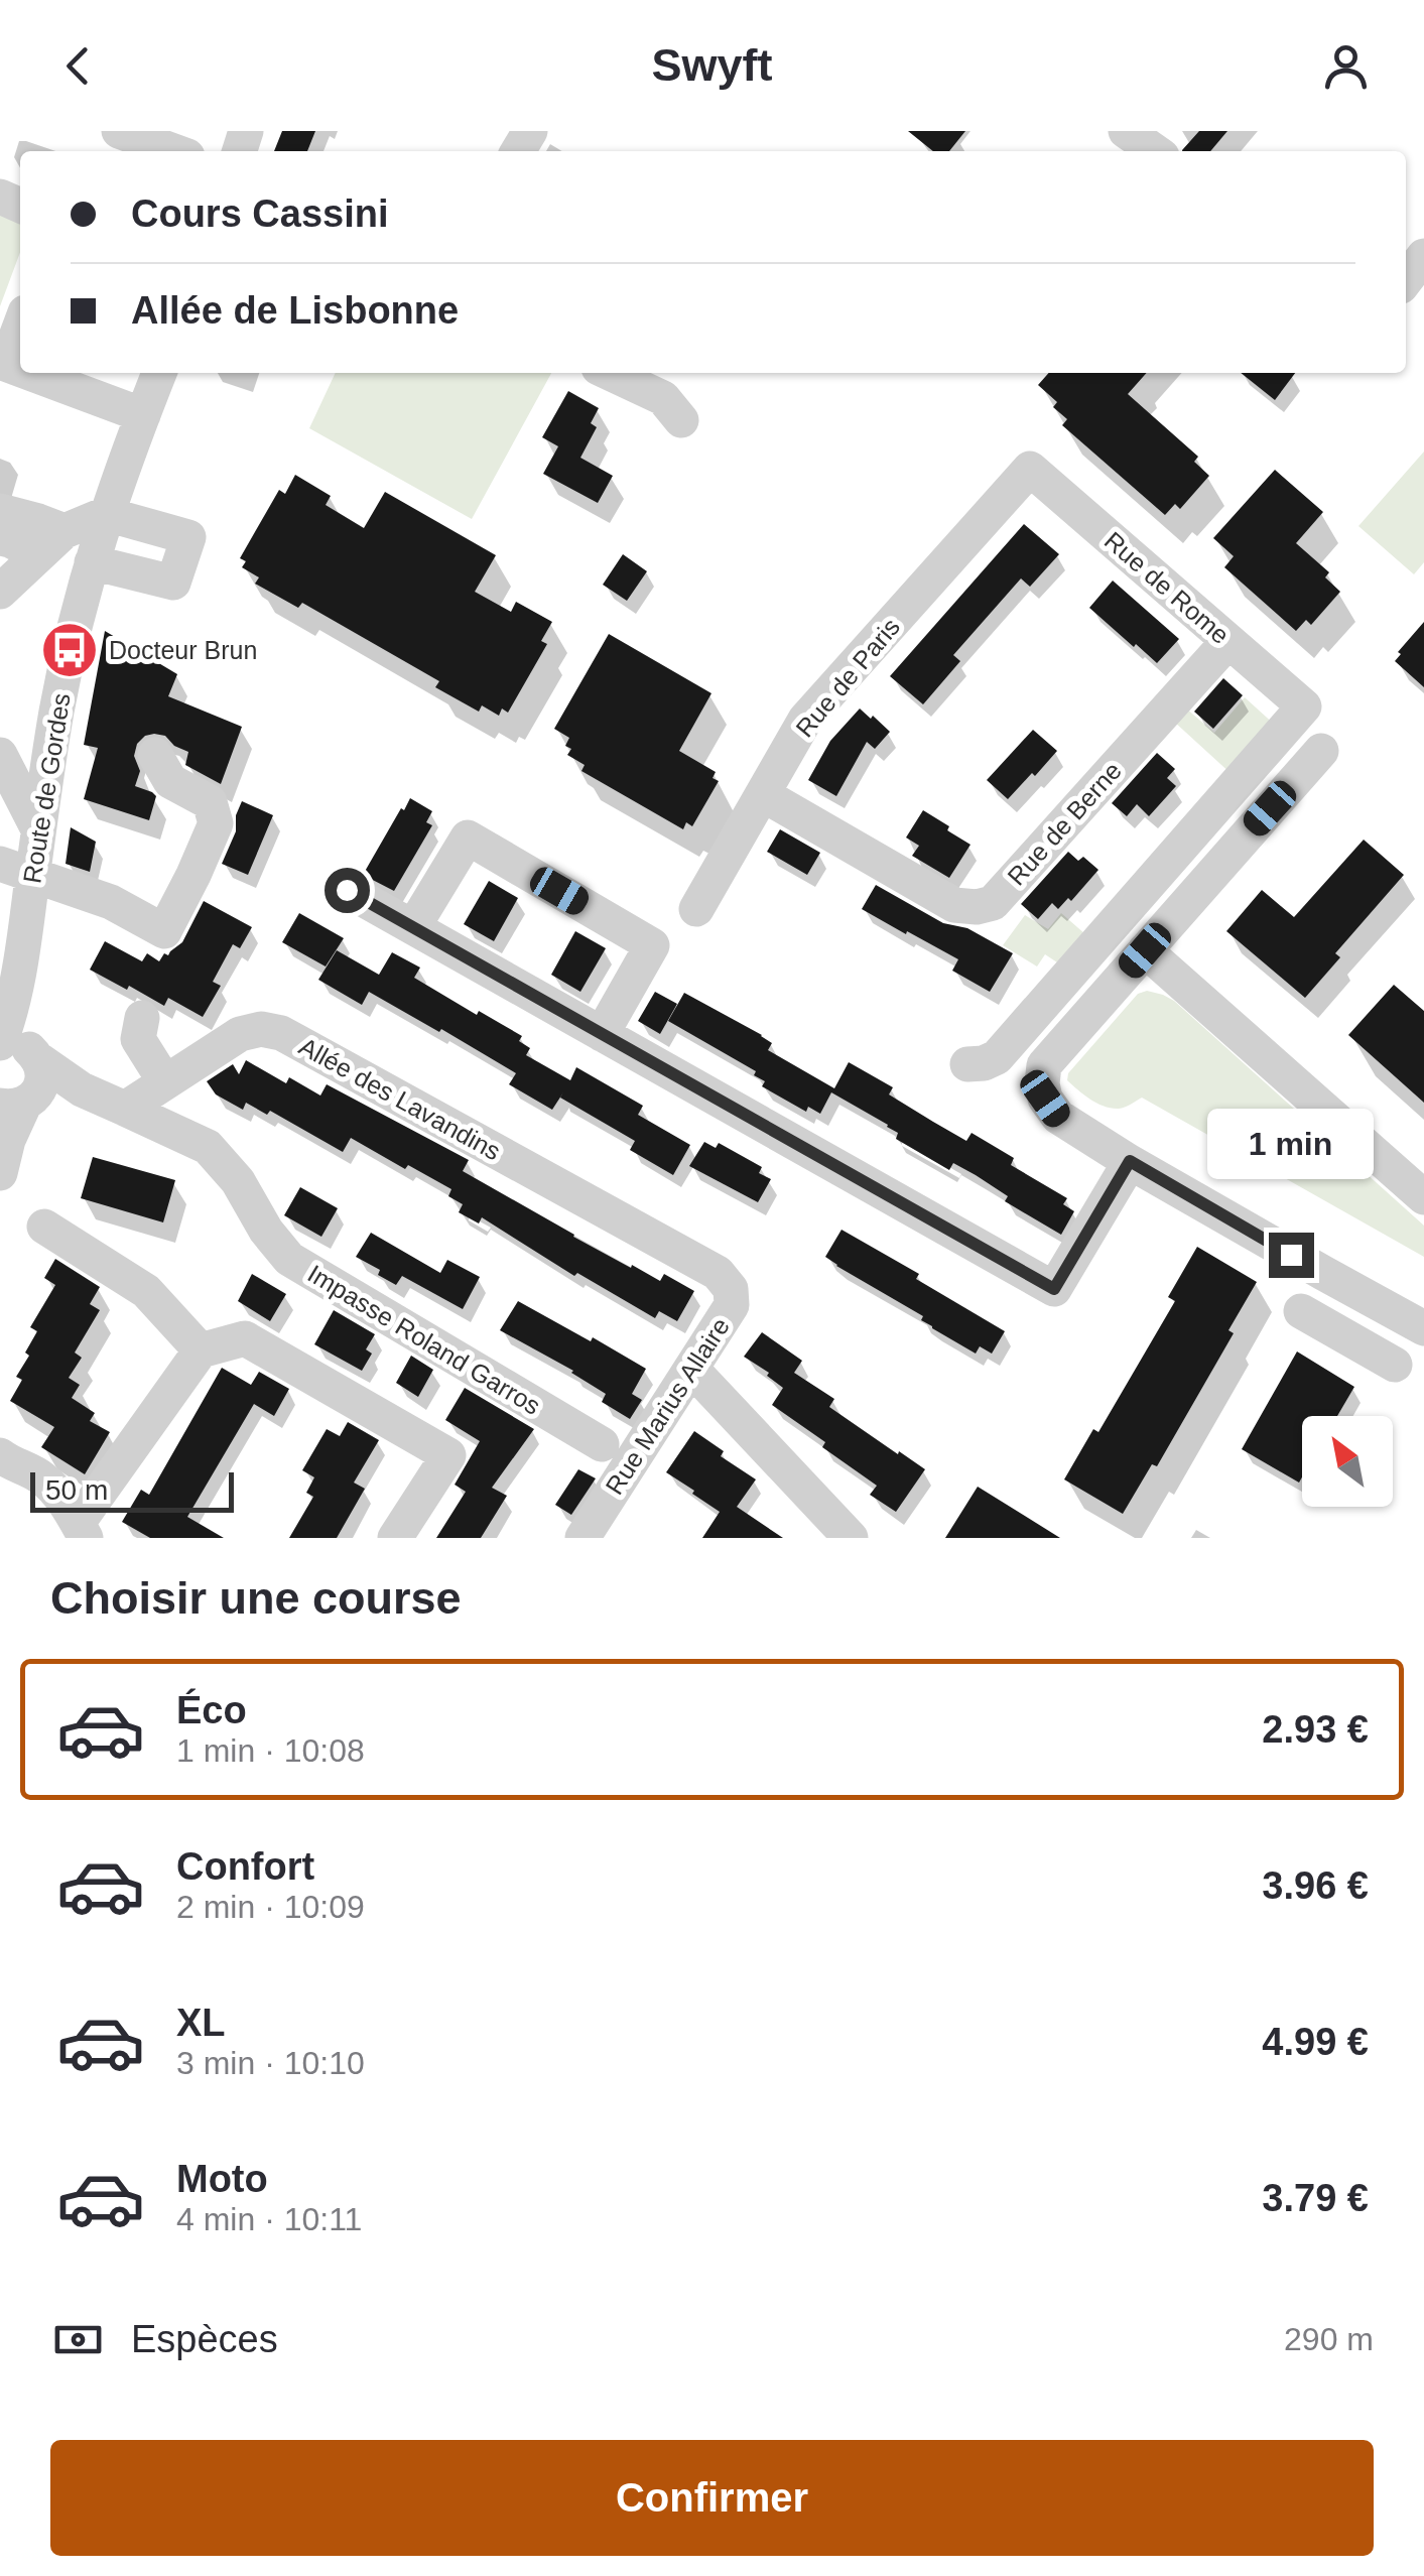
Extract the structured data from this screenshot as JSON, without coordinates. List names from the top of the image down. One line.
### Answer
{"streets":{"street":["Rue de Rome","Rue de Paris","Route de Gordes","Rue de Berne","Allée des Lavandins","Impasse Roland Garros","Rue Marius Allaire"]},"crossings":[["Rue de Rome","Rue de Paris"],["Rue de Rome","Rue de Berne"],["Rue de Paris","Rue de Berne"],["Allée des Lavandins","Impasse Roland Garros"],["Allée des Lavandins","Rue Marius Allaire"]],"places":{"bus stop":["Docteur Brun"]},"scale_bar":"50 m","north":"top left","page":{"header":"Swyft","banner":["Cours Cassini","Allée de Lisbonne"],"bubble":"1 min","scale":"50 m","heading":"Choisir une course","list":[{"name":"Éco","note":"1 min · 10:08","value":"2.93 €"},{"name":"Confort","note":"2 min · 10:09","value":"3.96 €"},{"name":"XL","note":"3 min · 10:10","value":"4.99 €"},{"name":"Moto","note":"4 min · 10:11","value":"3.79 €"}],"pay":["Espèces","290 m"],"buttons":"Confirmer"}}
